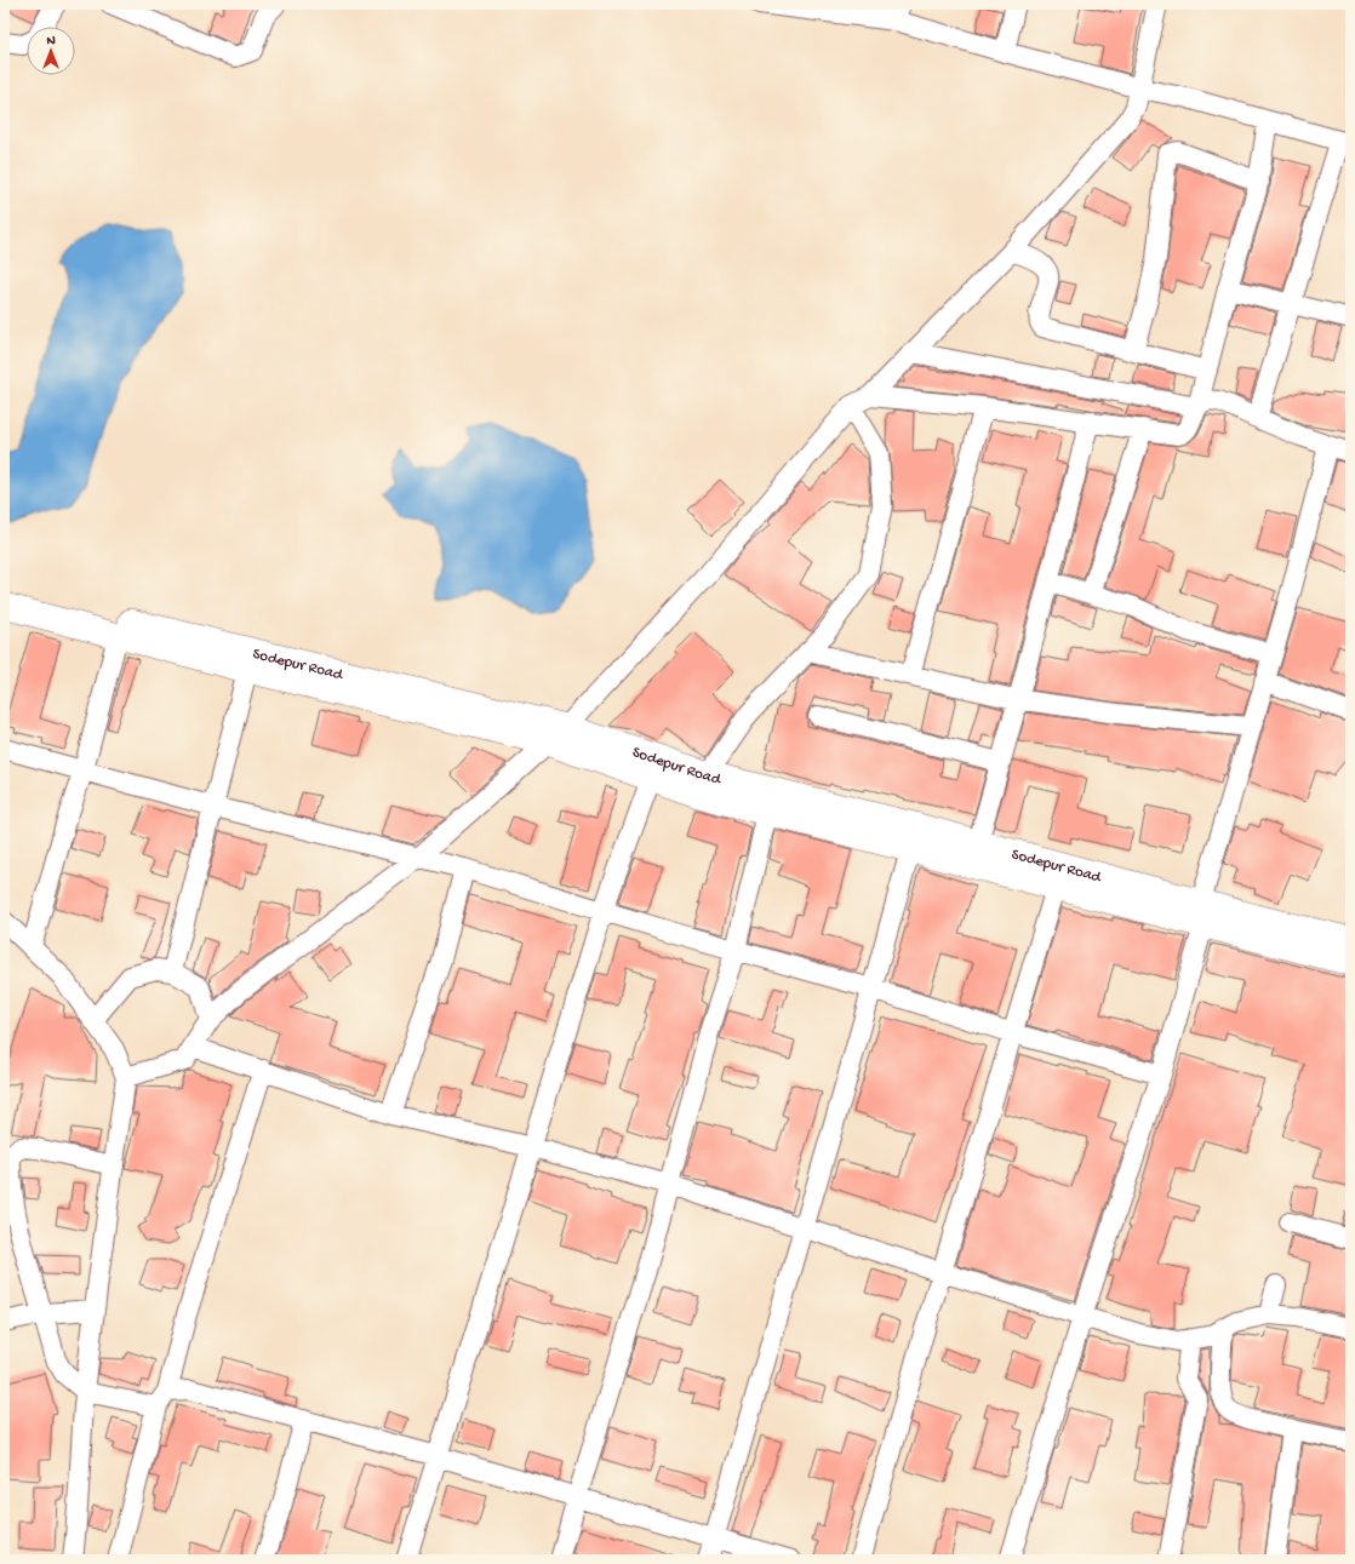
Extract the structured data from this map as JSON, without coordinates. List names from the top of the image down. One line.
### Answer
{"streets":{"main road":["Sodepur Road"]},"north":"top"}
